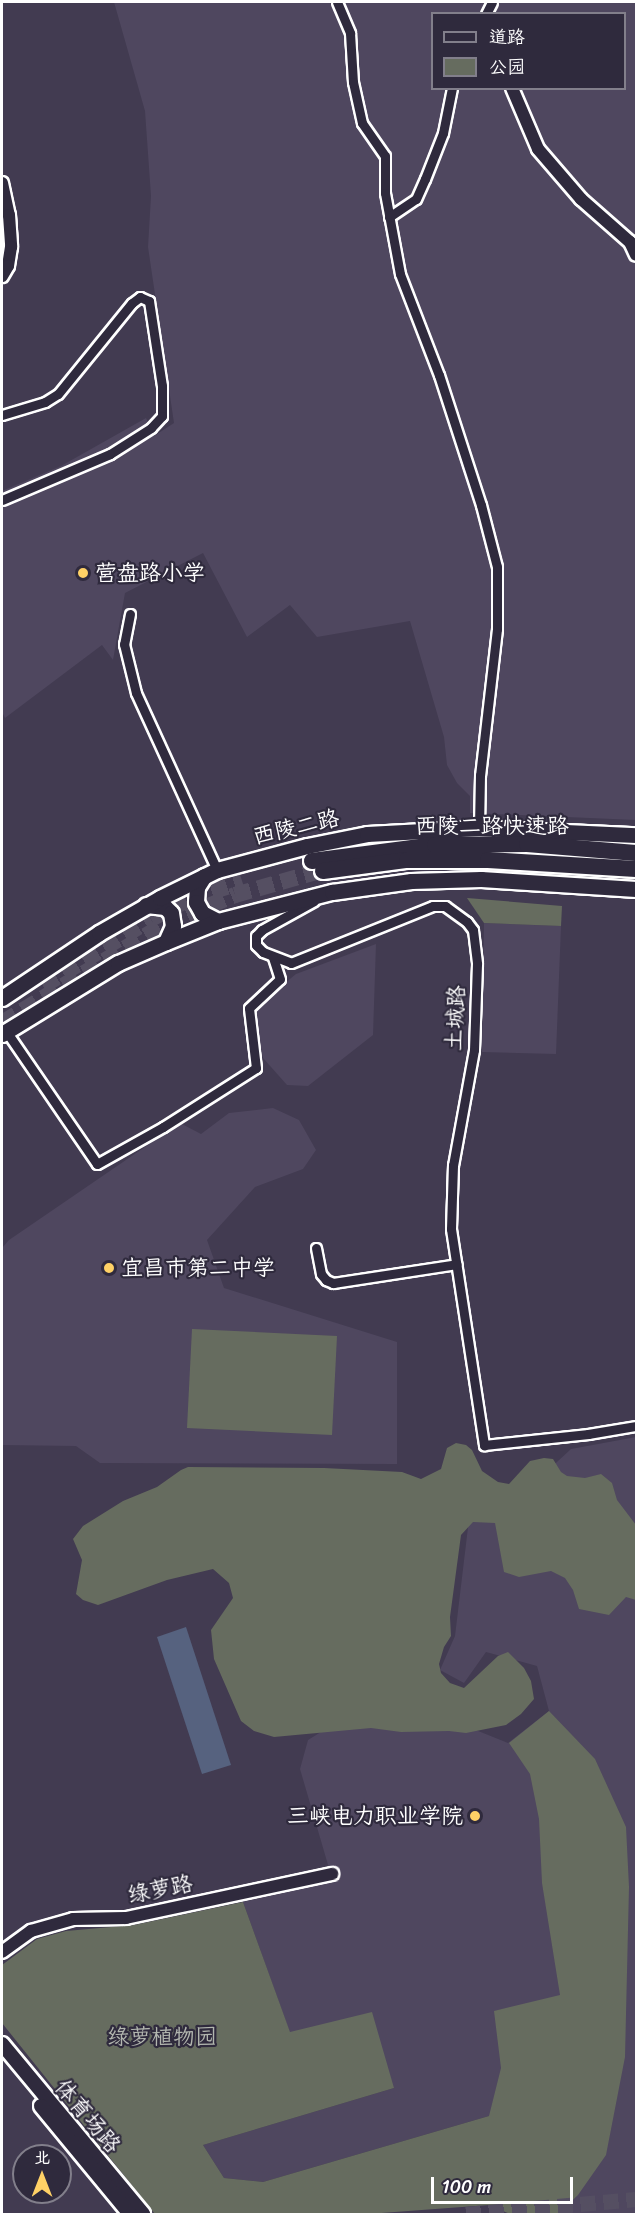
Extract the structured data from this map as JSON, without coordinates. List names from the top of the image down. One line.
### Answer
{"streets":{"highway":["西陵二路快速路"],"main road":["西陵二路","体育场路"],"street":["土城路","绿萝路"]},"parks":["绿萝植物园"],"places":["营盘路小学","宜昌市第二中学","三峡电力职业学院"],"legend":["道路","公园"],"scale_bar":"100 m","north":"top"}
